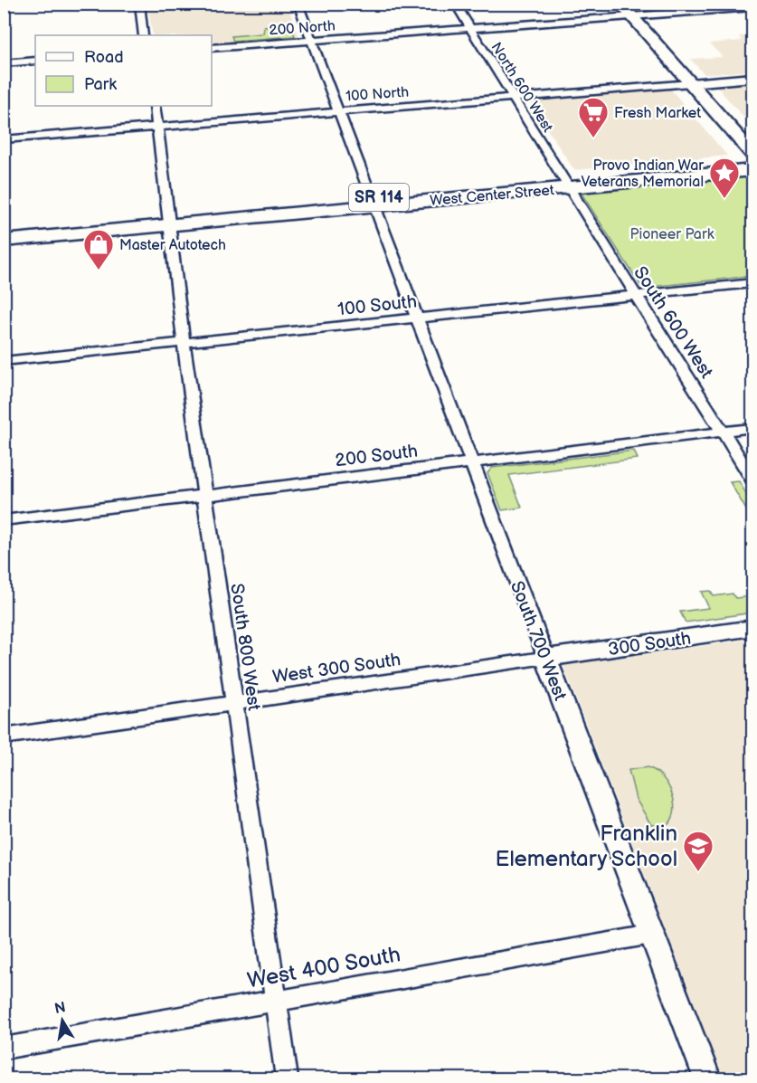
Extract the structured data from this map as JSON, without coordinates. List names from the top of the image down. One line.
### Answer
{"streets":{"main road":["West Center Street","SR 114"],"street":["200 North","North 600 West","100 North","100 South","South 600 West","200 South","South 700 West","300 South","South 800 West","West 300 South","West 400 South"]},"crossings":[["200 North","North 600 West"],["200 North","South 700 West"],["North 600 West","100 North"],["North 600 West","West Center Street"],["North 600 West","South 600 West"],["100 North","South 700 West"],["100 North","South 800 West"],["West Center Street","South 600 West"],["West Center Street","South 700 West"],["West Center Street","South 800 West"],["100 South","South 600 West"],["100 South","South 700 West"],["100 South","South 800 West"],["South 600 West","200 South"],["200 South","South 700 West"],["200 South","South 800 West"],["South 700 West","300 South"],["South 700 West","West 300 South"],["South 700 West","West 400 South"],["300 South","West 300 South"],["South 800 West","West 300 South"],["South 800 West","West 400 South"]],"parks":["Pioneer Park"],"places":{"supermarket":["Fresh Market"],"place":["Provo Indian War Veterans Memorial"],"shop":["Master Autotech"],"school or university":["Franklin Elementary School"]},"legend":["Road","Park"],"north":"top"}
